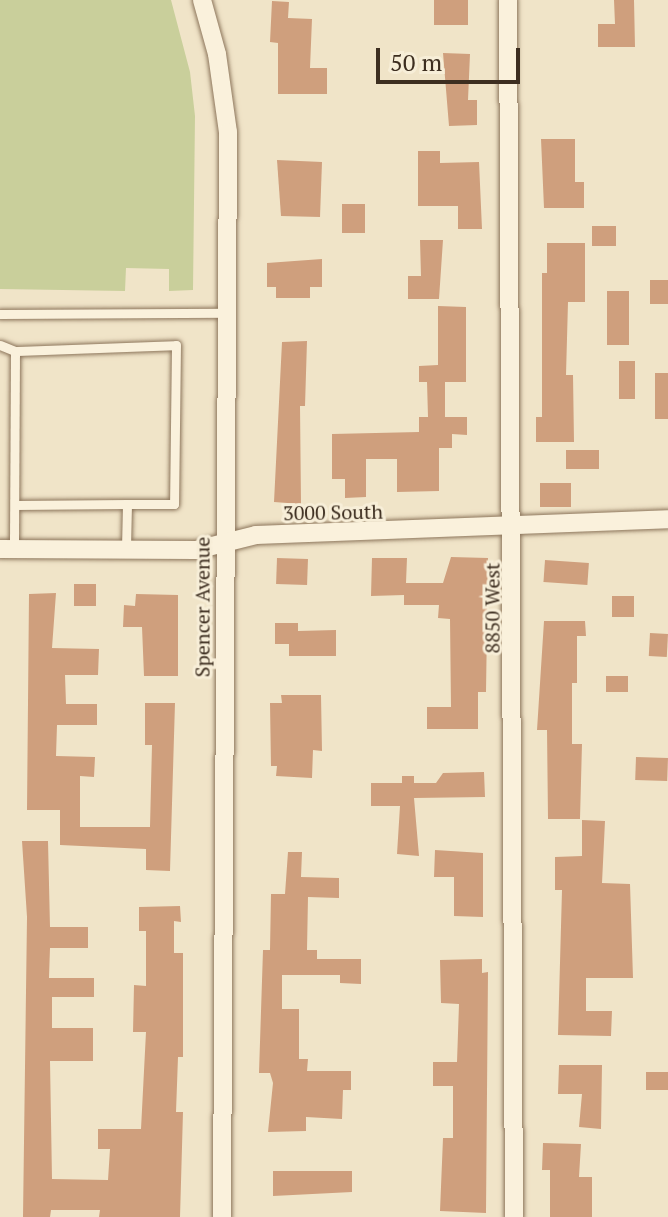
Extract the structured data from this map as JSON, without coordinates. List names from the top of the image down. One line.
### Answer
{"streets":{"street":["3000 South","Spencer Avenue","8850 West"]},"crossings":[["3000 South","Spencer Avenue"],["3000 South","8850 West"]],"scale_bar":"50 m"}
